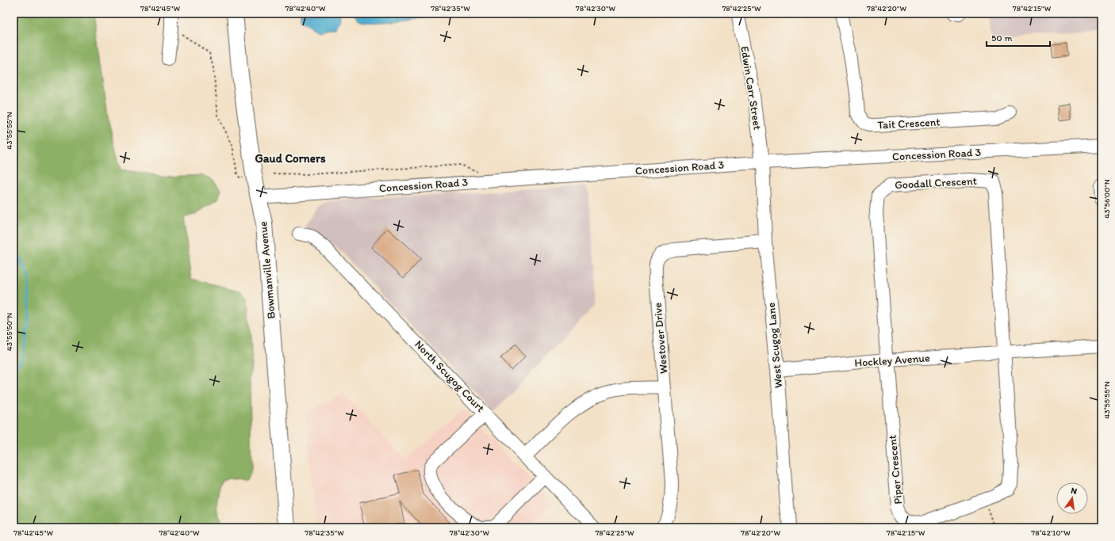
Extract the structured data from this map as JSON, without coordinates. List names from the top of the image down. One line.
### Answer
{"streets":{"main road":["Bowmanville Avenue"],"street":["Edwin Carr Street","Tait Crescent","Concession Road 3","Goodall Crescent","Westover Drive","West Scugog Lane","Hockley Avenue","North Scugog Court","Piper Crescent"]},"crossings":[["Edwin Carr Street","Concession Road 3"],["Edwin Carr Street","West Scugog Lane"],["Concession Road 3","Bowmanville Avenue"],["Concession Road 3","West Scugog Lane"],["Goodall Crescent","Hockley Avenue"],["Goodall Crescent","Piper Crescent"],["Westover Drive","West Scugog Lane"],["West Scugog Lane","Hockley Avenue"],["Hockley Avenue","Piper Crescent"]],"districts":["Gaud Corners"],"scale_bar":"50 m","north":"top","coordinates":["78°42'45\"W","78°42'40\"W","78°42'35\"W","78°42'30\"W","78°42'25\"W","78°42'20\"W","78°42'15\"W","43°55'55\"N","43°56'00\"N","43°55'50\"N","78°42'10\"W"]}
